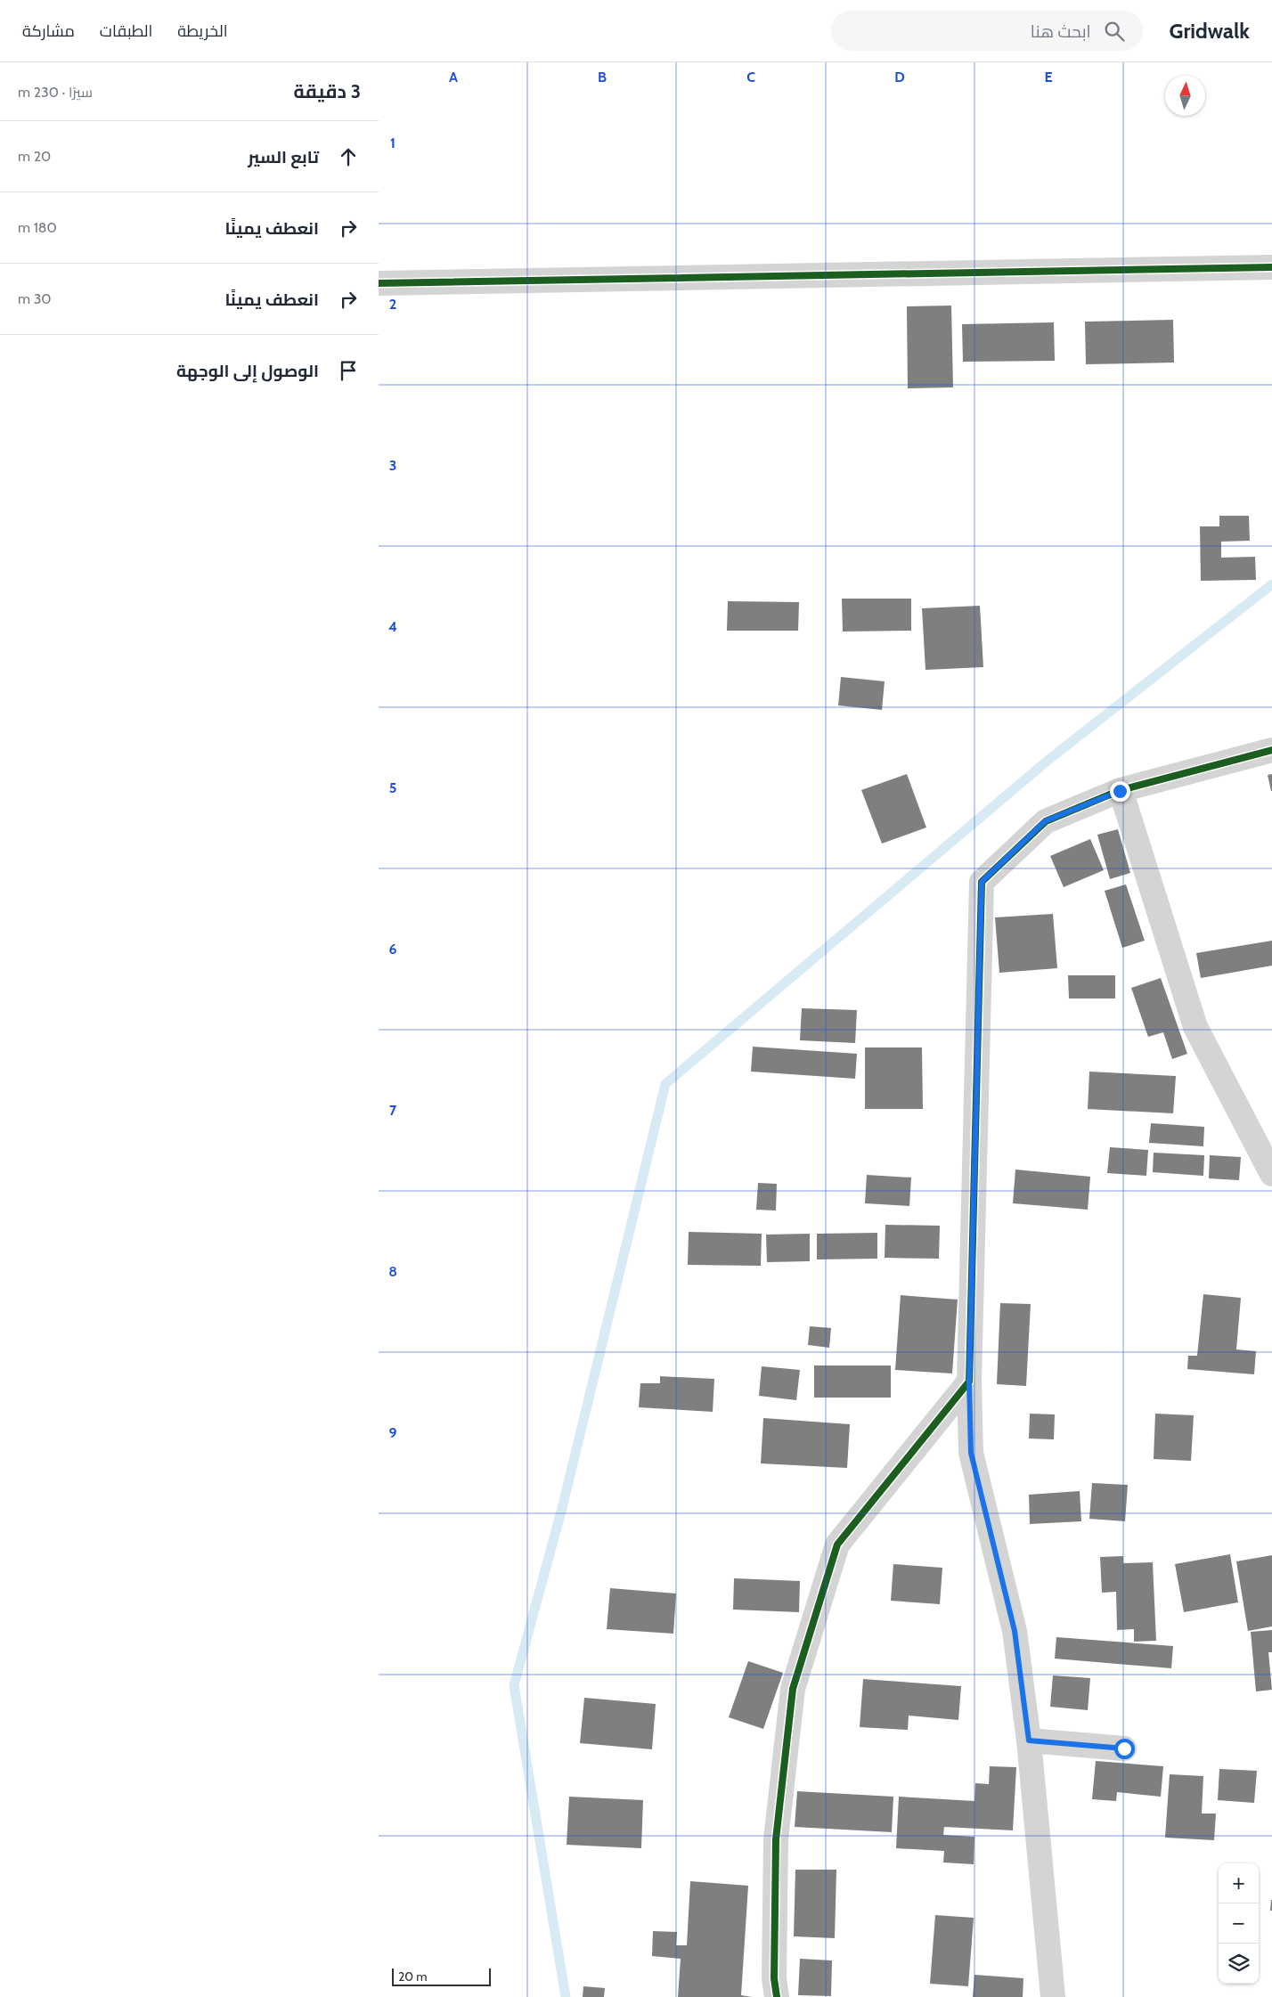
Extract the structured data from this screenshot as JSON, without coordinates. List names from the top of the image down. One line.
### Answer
{"scale_bar":"20 m","north":"top","page":{"header":"Gridwalk","search":"ابحث هنا","nav":["الخريطة","الطبقات","مشاركة"],"heading":["3 دقيقة","سيرًا · 230 m"],"list":[["تابع السير","20 m"],["انعطف يمينًا","180 m"],["انعطف يمينًا","30 m"],"الوصول إلى الوجهة"],"map_buttons":["+","−"],"scale":"20 m"},"grid":{"columns":["A","B","C","D","E"],"rows":["1","2","3","4","5","6","7","8","9"]}}
